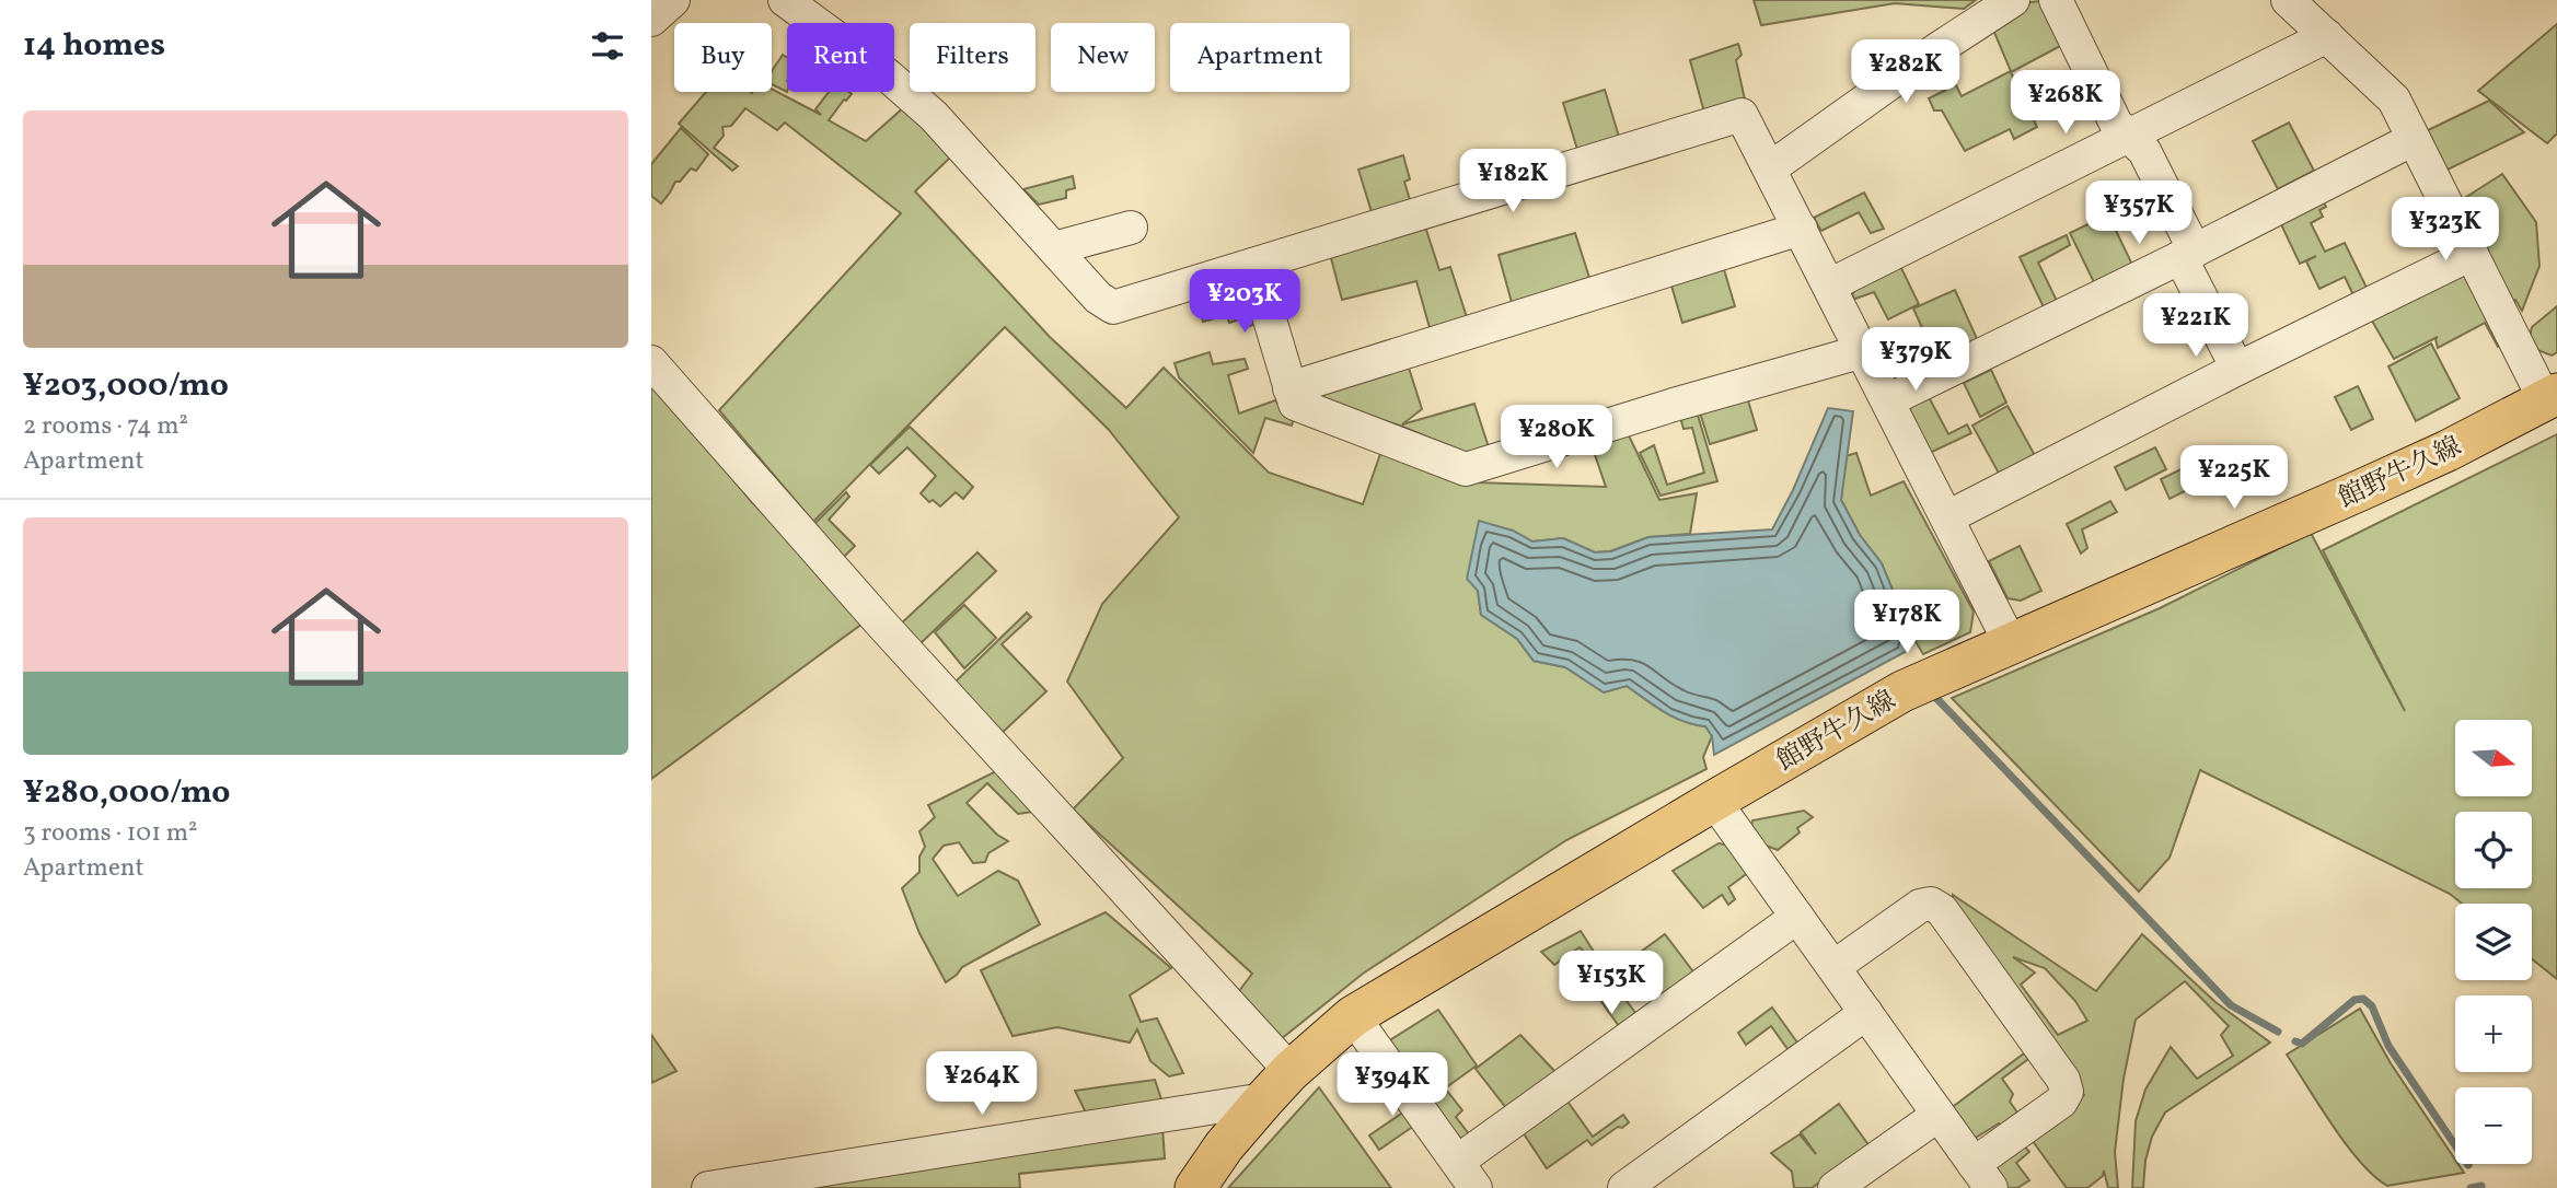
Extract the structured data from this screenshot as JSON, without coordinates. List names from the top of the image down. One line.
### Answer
{"streets":{"main road":["館野牛久線"]},"north":"right","page":{"heading":"14 homes","chip":["Buy","Rent","Filters","New","Apartment"],"price":["¥282K","¥268K","¥182K","¥357K","¥323K","¥203K","¥221K","¥379K","¥280K","¥225K","¥178K","¥153K","¥264K","¥394K"],"list":[{"name":"¥203,000/mo","note":"2 rooms · 74 m² · Apartment"},{"name":"¥280,000/mo","note":"3 rooms · 101 m² · Apartment"}],"map_buttons":["+","−"]}}
